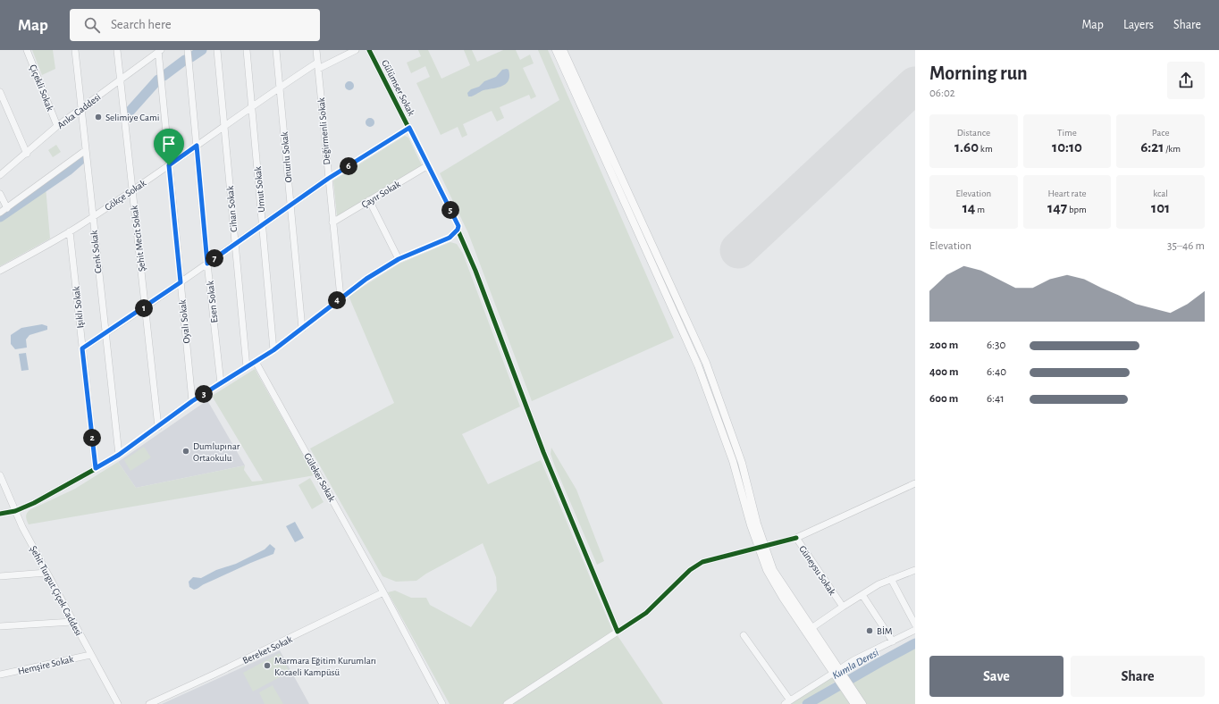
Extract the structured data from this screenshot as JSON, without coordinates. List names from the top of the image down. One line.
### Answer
{"streets":{"street":["Çiçekli Sokak","Gülümser Sokak","Anka Caddesi","Değirmenli Sokak","Onurlu Sokak","Umut Sokak","Çayır Sokak","Gökçe Sokak","Cihan Sokak","Şehit Mecit Sokak","Cenk Sokak","Esen Sokak","Işıklı Sokak","Oyalı Sokak","Güleker Sokak","Güneysu Sokak","Şehit Turgut Çiçek Caddesi","Bereket Sokak","Hemşire Sokak"]},"crossings":[["Çiçekli Sokak","Anka Caddesi"],["Gülümser Sokak","Çayır Sokak"],["Anka Caddesi","Şehit Mecit Sokak"],["Anka Caddesi","Cenk Sokak"],["Anka Caddesi","Oyalı Sokak"],["Değirmenli Sokak","Çayır Sokak"],["Değirmenli Sokak","Gökçe Sokak"],["Onurlu Sokak","Gökçe Sokak"],["Umut Sokak","Gökçe Sokak"],["Gökçe Sokak","Cihan Sokak"],["Gökçe Sokak","Şehit Mecit Sokak"],["Gökçe Sokak","Cenk Sokak"],["Gökçe Sokak","Esen Sokak"],["Gökçe Sokak","Işıklı Sokak"],["Gökçe Sokak","Oyalı Sokak"],["Güleker Sokak","Bereket Sokak"],["Şehit Turgut Çiçek Caddesi","Hemşire Sokak"]],"water":["Kumla Deresi"],"places":["Selimiye Cami","Dumlupınar Ortaokulu","BİM","Marmara Eğitim Kurumları Kocaeli Kampüsü"],"page":{"header":"Map","search":"Search here","nav":["Map","Layers","Share"],"heading":["Morning run","06:02"],"stats":[["Distance","1.60 km"],["Time","10:10"],["Pace","6:21 /km"],["Elevation","14 m"],["Heart rate","147 bpm"],["kcal","101"]],"pins":["6","5","7","4","1","3","2"],"chart":["Elevation","35–46 m"],"list":[{"name":"200 m","note":"6:30"},{"name":"400 m","note":"6:40"},{"name":"600 m","note":"6:41"}],"buttons":["Save","Share"]}}
